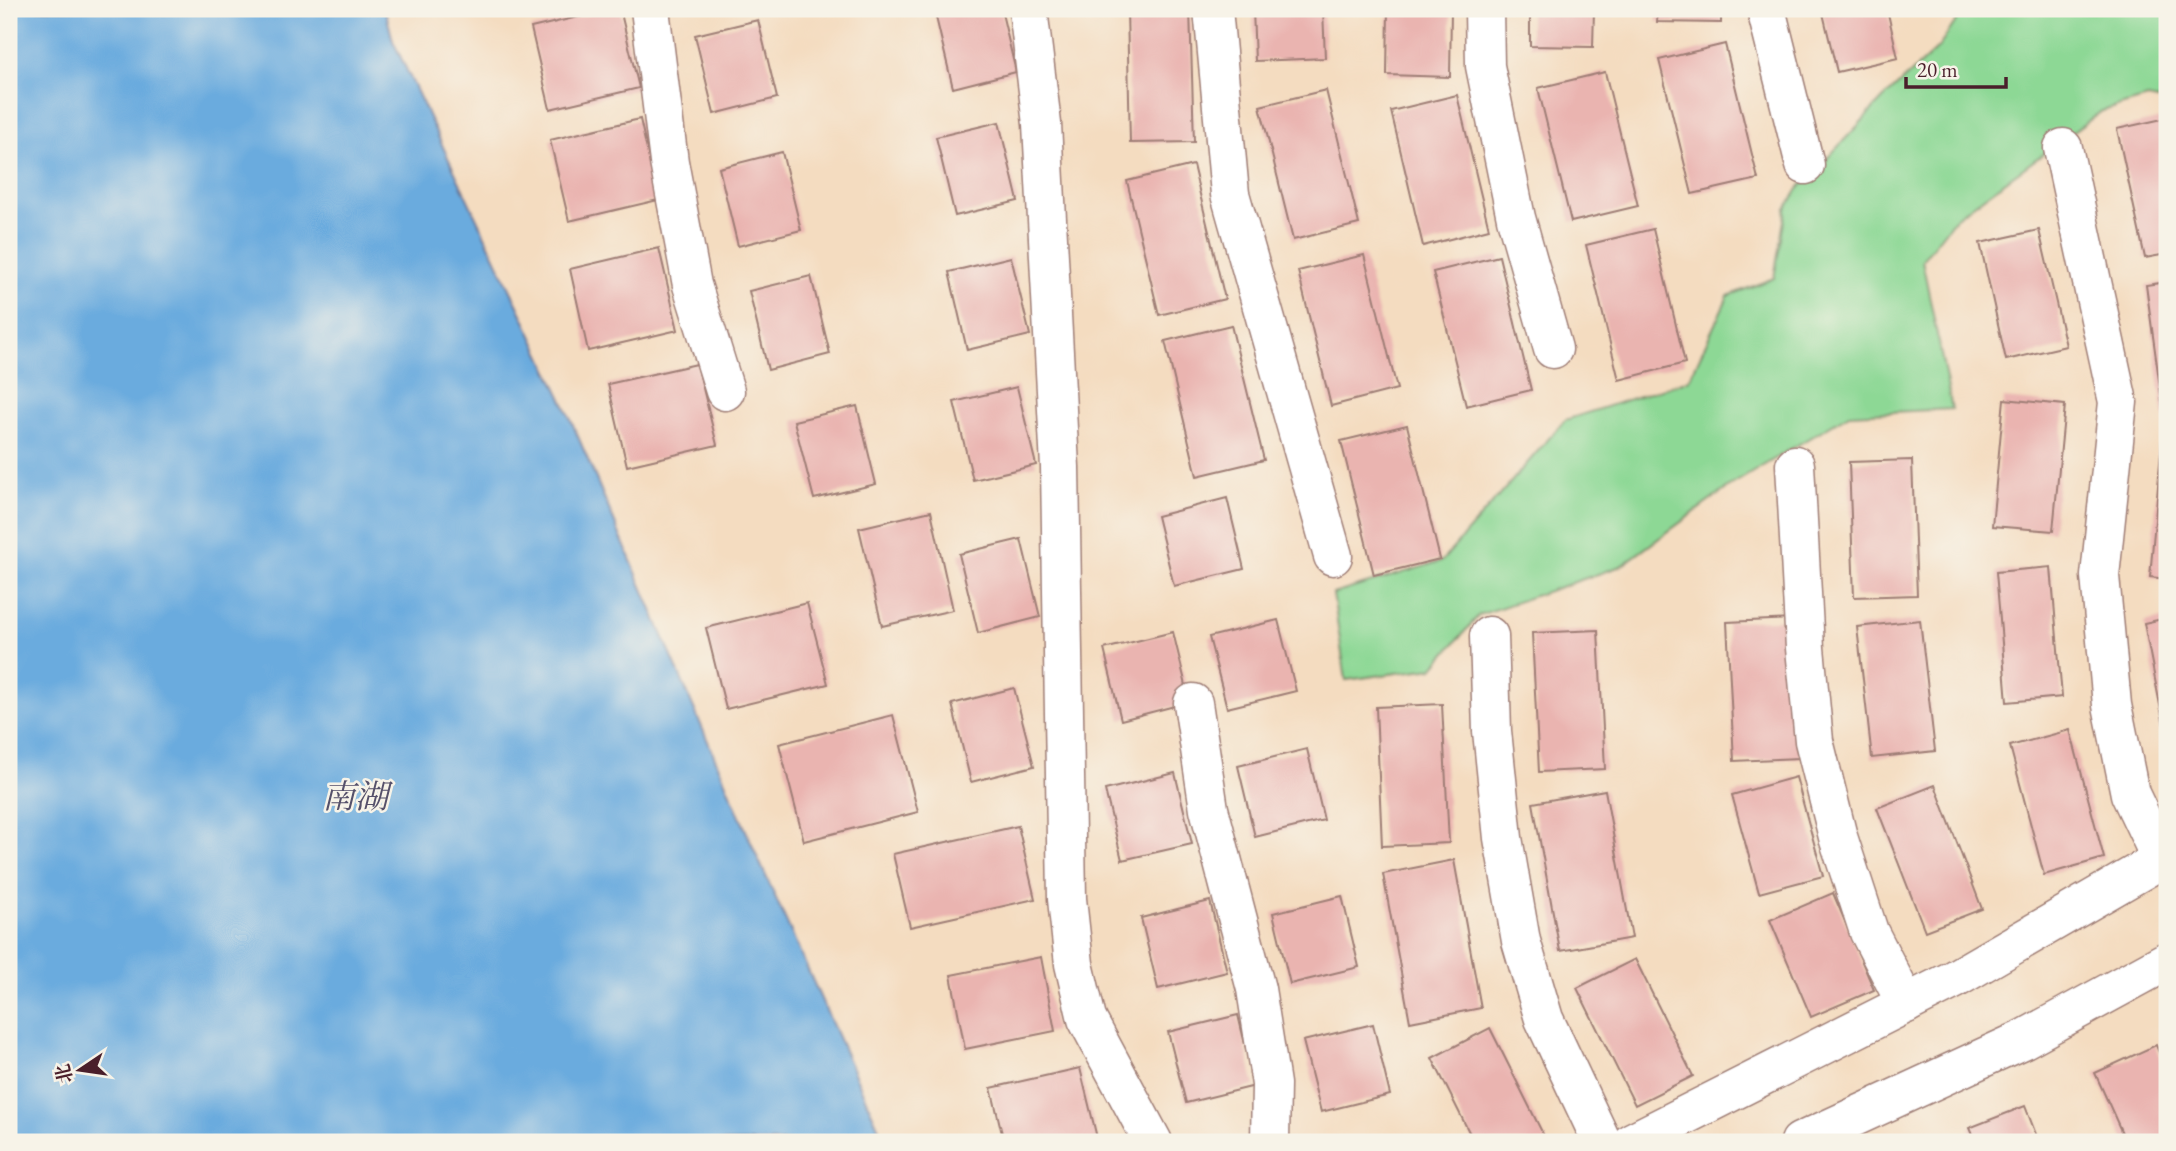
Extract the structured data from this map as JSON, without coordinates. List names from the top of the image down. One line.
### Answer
{"water":["南湖"],"scale_bar":"20 m","north":"left"}
